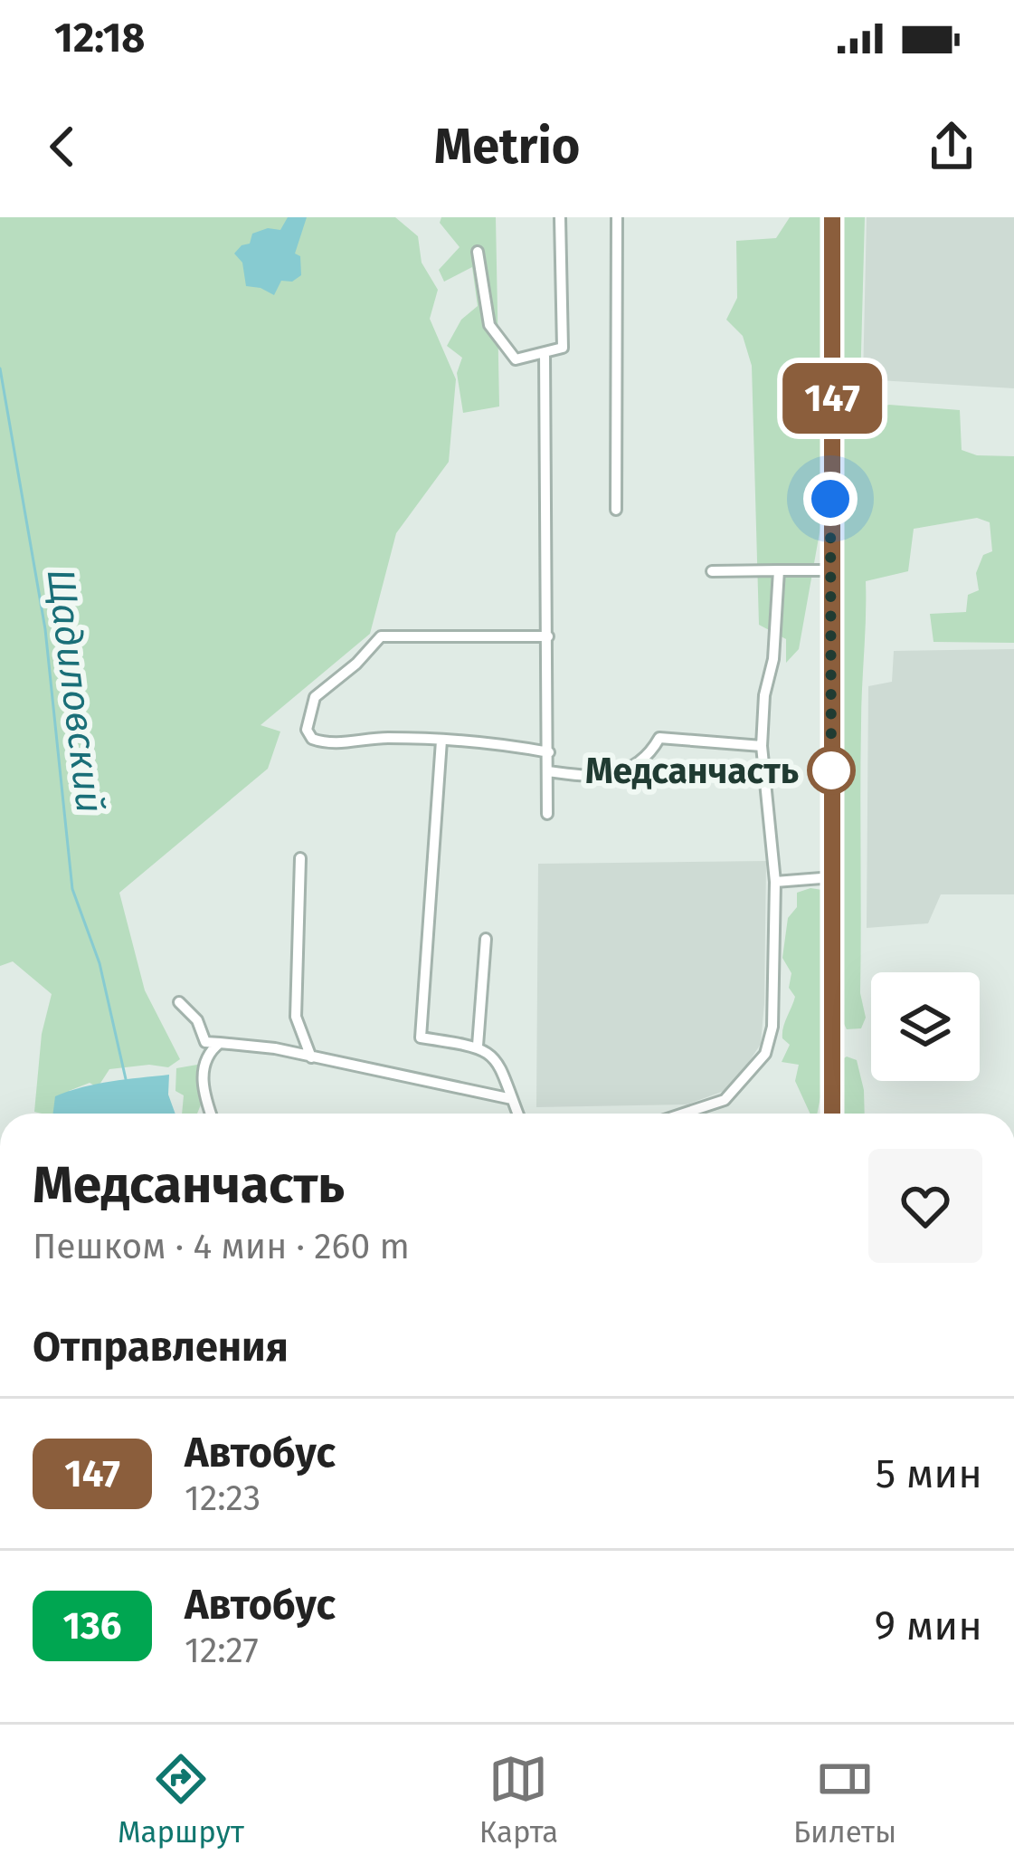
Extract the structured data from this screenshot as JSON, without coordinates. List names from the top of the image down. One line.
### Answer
{"water":["Щадиловский"],"places":["Медсанчасть"],"lines":["bus line 147"],"page":{"status":"12:18","header":"Metrio","on_map":"147","heading":[["Медсанчасть","Пешком · 4 мин · 260 m"],"Отправления"],"list":[{"mark":"147","name":"Автобус","note":"12:23","value":"5 мин"},{"mark":"136","name":"Автобус","note":"12:27","value":"9 мин"}],"tabs":["Маршрут","Карта","Билеты"]}}
